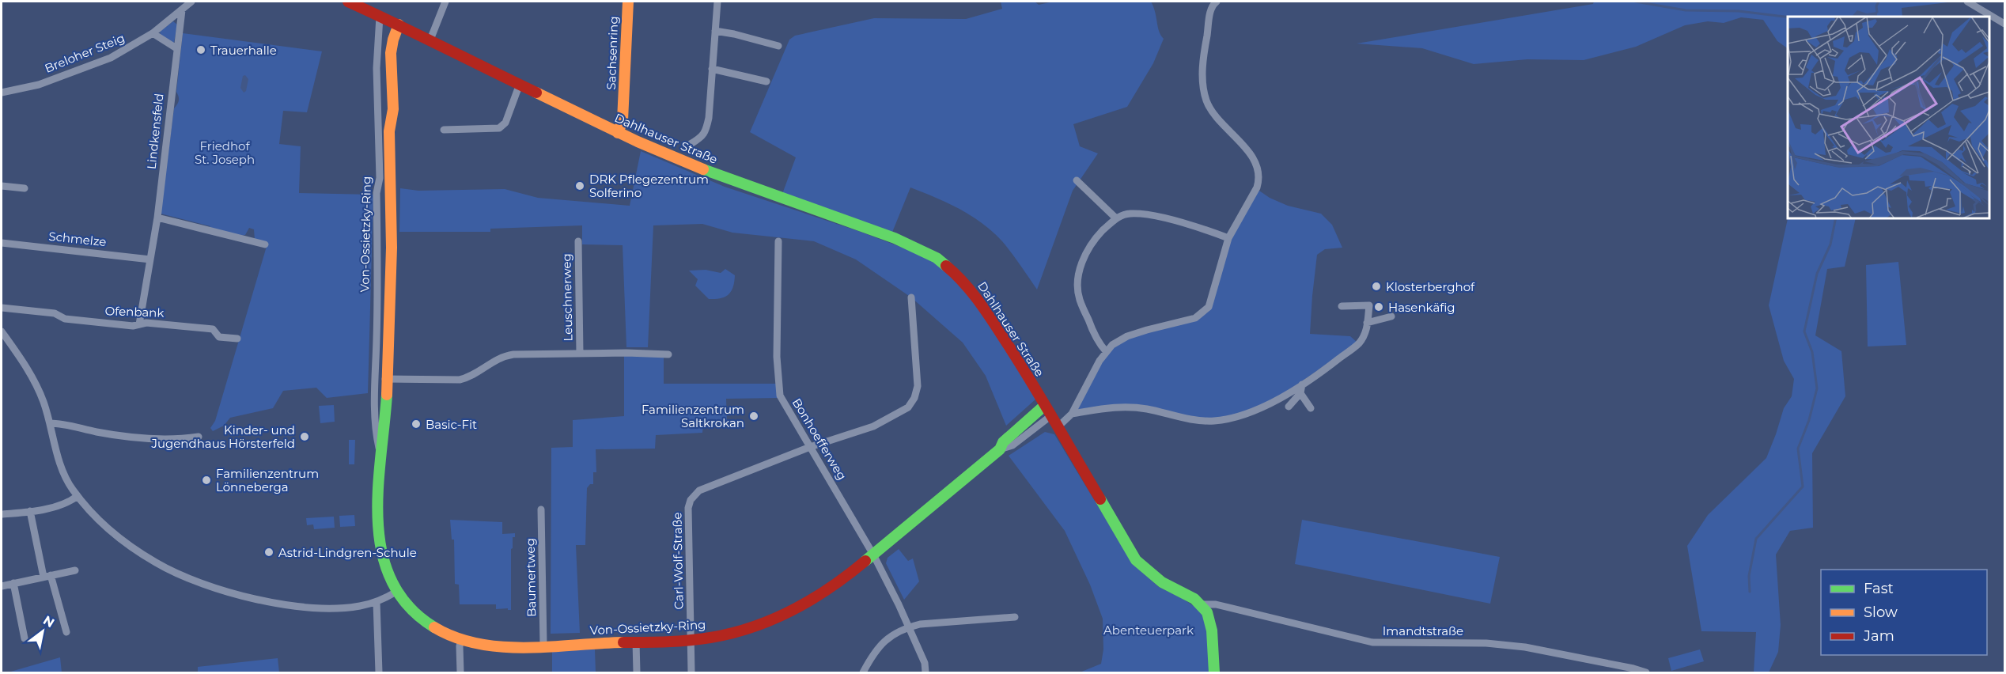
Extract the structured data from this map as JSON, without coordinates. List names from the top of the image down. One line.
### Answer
{"streets":{"street":["Breloher Steig","Sachsenring","Lindkensfeld","Dahlhauser Straße","Von-Ossietzky-Ring","Schmelze","Leuschnerweg","Ofenbank","Bonhoefferweg","Carl-Wolf-Straße","Baumertweg","Imandtstraße"]},"crossings":[["Breloher Steig","Lindkensfeld"],["Sachsenring","Dahlhauser Straße"],["Lindkensfeld","Schmelze"],["Lindkensfeld","Ofenbank"],["Dahlhauser Straße","Von-Ossietzky-Ring"],["Dahlhauser Straße","Imandtstraße"],["Von-Ossietzky-Ring","Bonhoefferweg"],["Von-Ossietzky-Ring","Carl-Wolf-Straße"],["Von-Ossietzky-Ring","Baumertweg"],["Bonhoefferweg","Carl-Wolf-Straße"]],"parks":["Friedhof St. Joseph","Abenteuerpark"],"places":["Trauerhalle","DRK Pflegezentrum Solferino","Klosterberghof","Hasenkäfig","Familienzentrum Saltkrokan","Basic-Fit","Kinder- und Jugendhaus Hörsterfeld","Familienzentrum Lönneberga","Astrid-Lindgren-Schule"],"legend":["Fast","Slow","Jam"],"north":"top right"}
